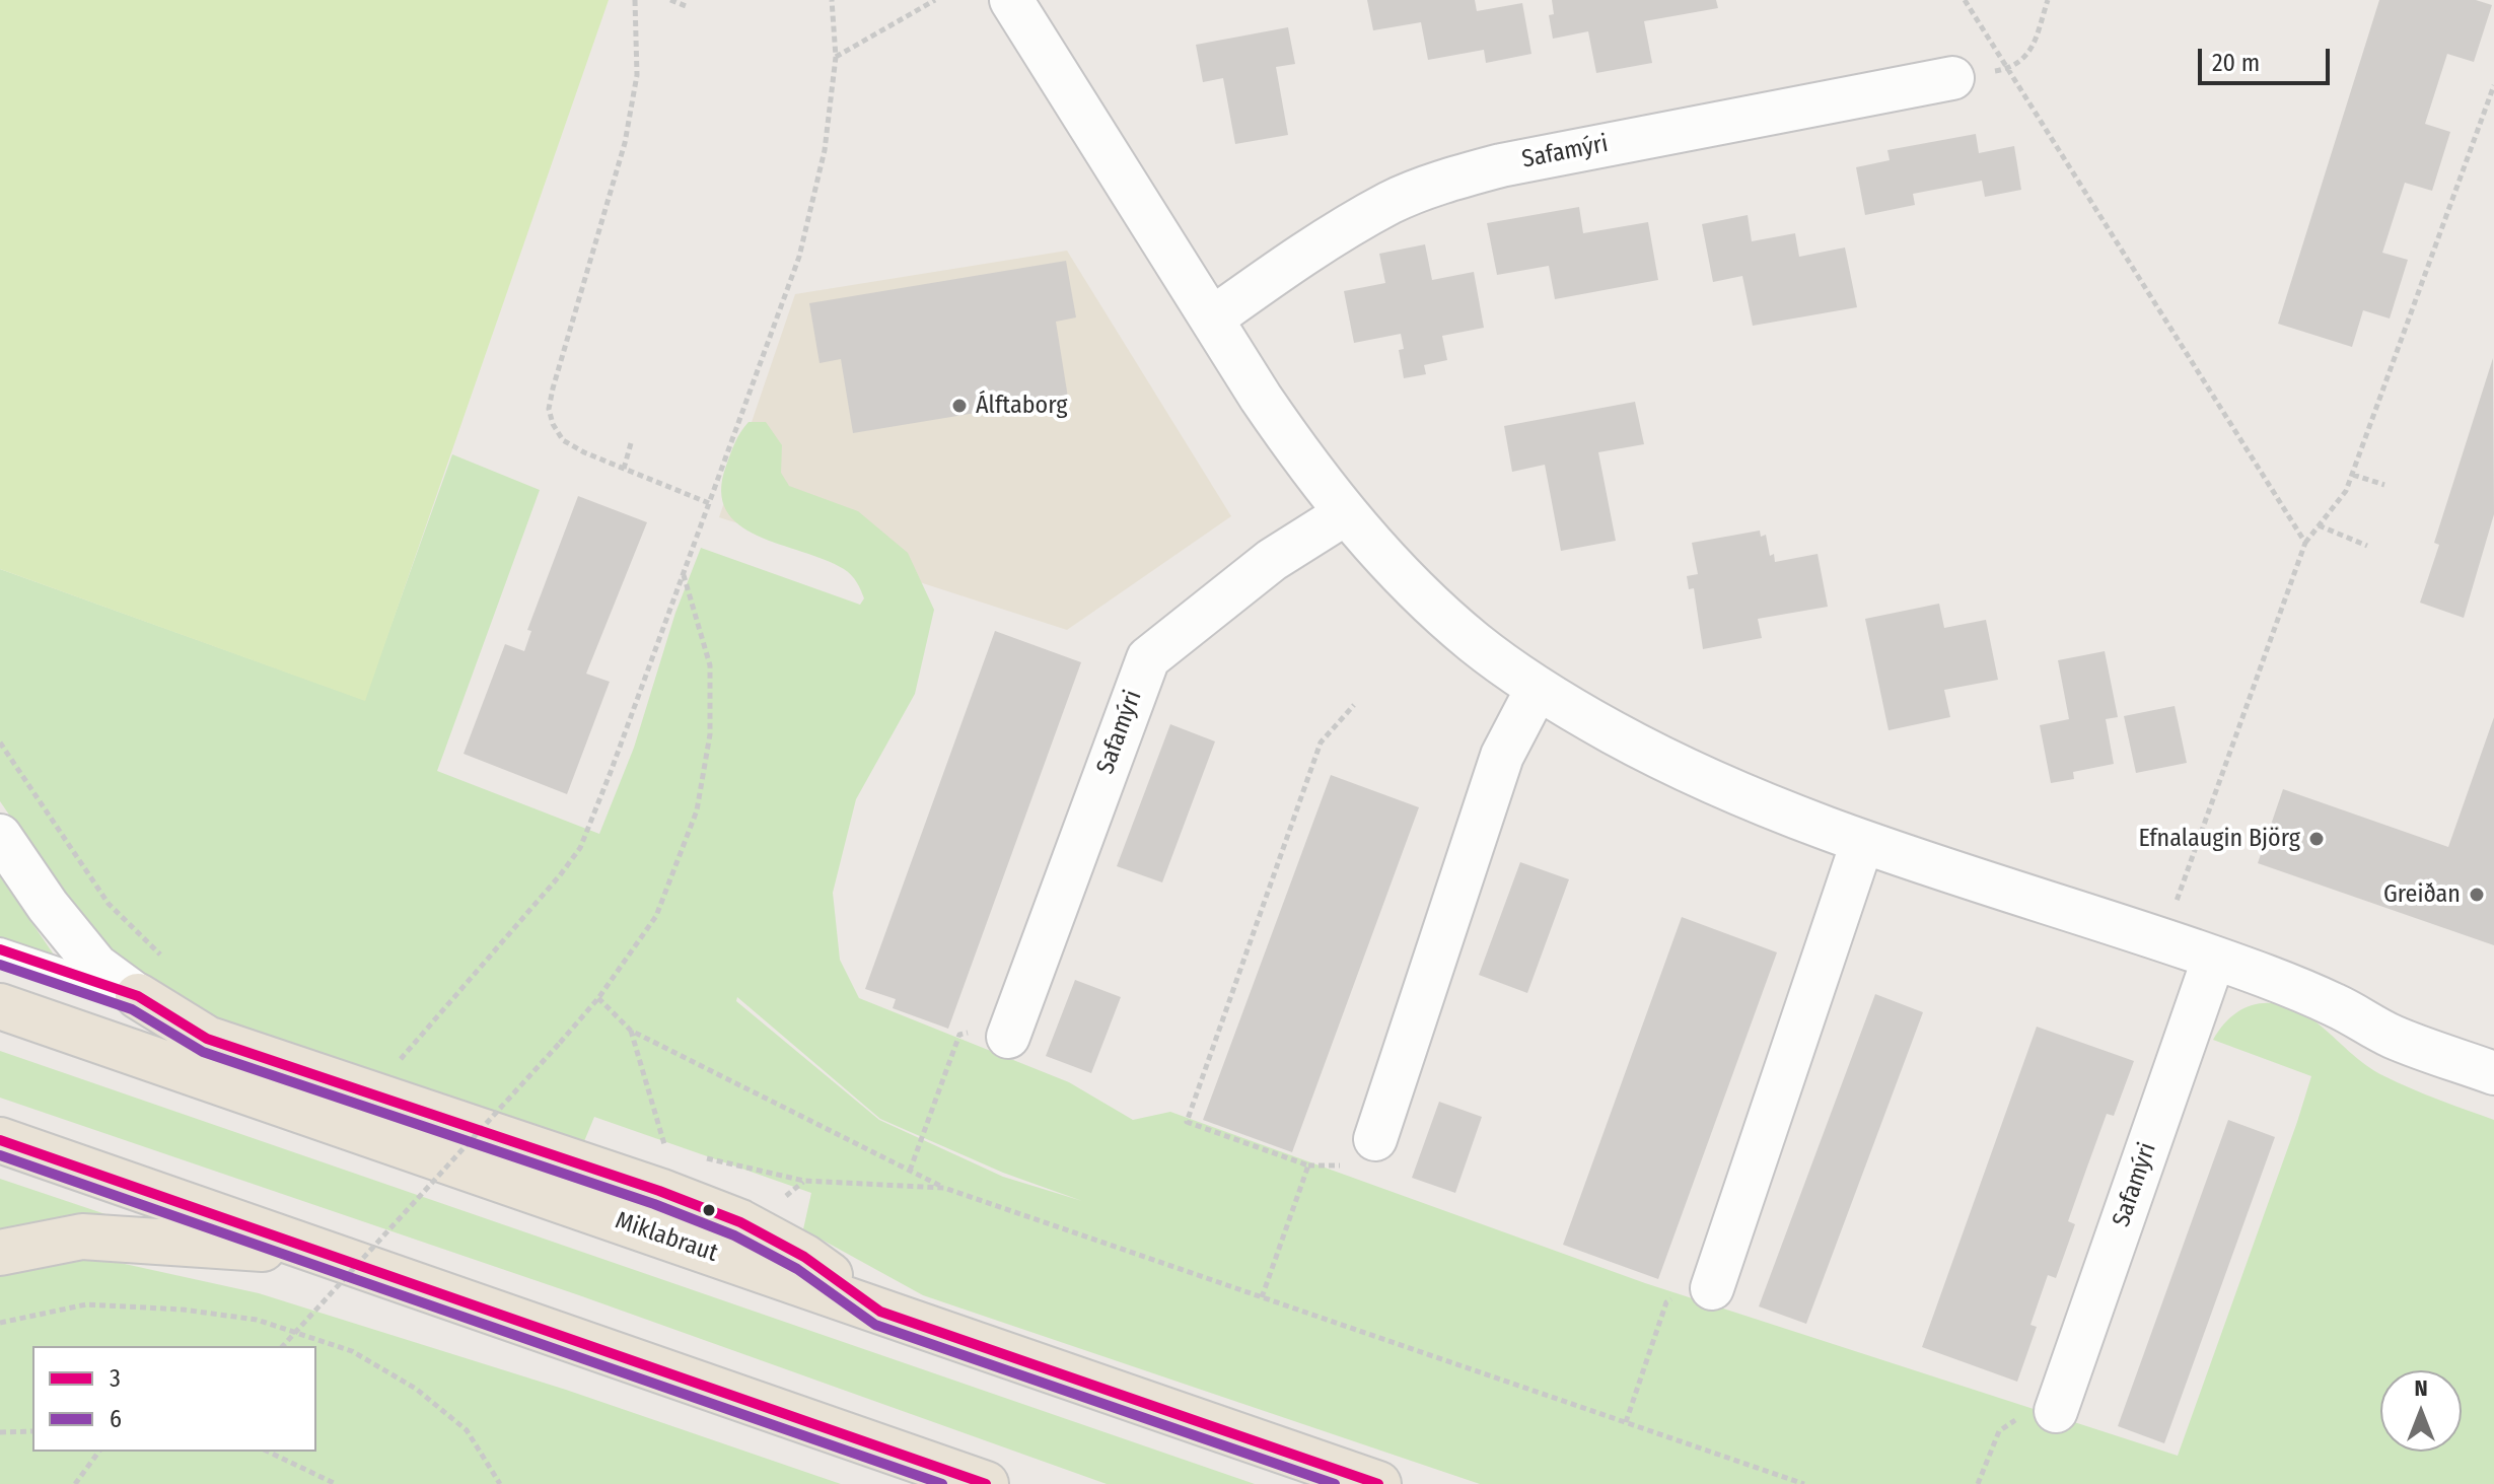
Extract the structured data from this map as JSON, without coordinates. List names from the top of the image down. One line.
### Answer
{"streets":{"highway":["Miklabraut"],"street":["Safamýri"]},"places":["Álftaborg","Efnalaugin Björg","Greiðan"],"lines":["transit line 3","transit line 6"],"legend":["3","6"],"scale_bar":"20 m","north":"top"}
